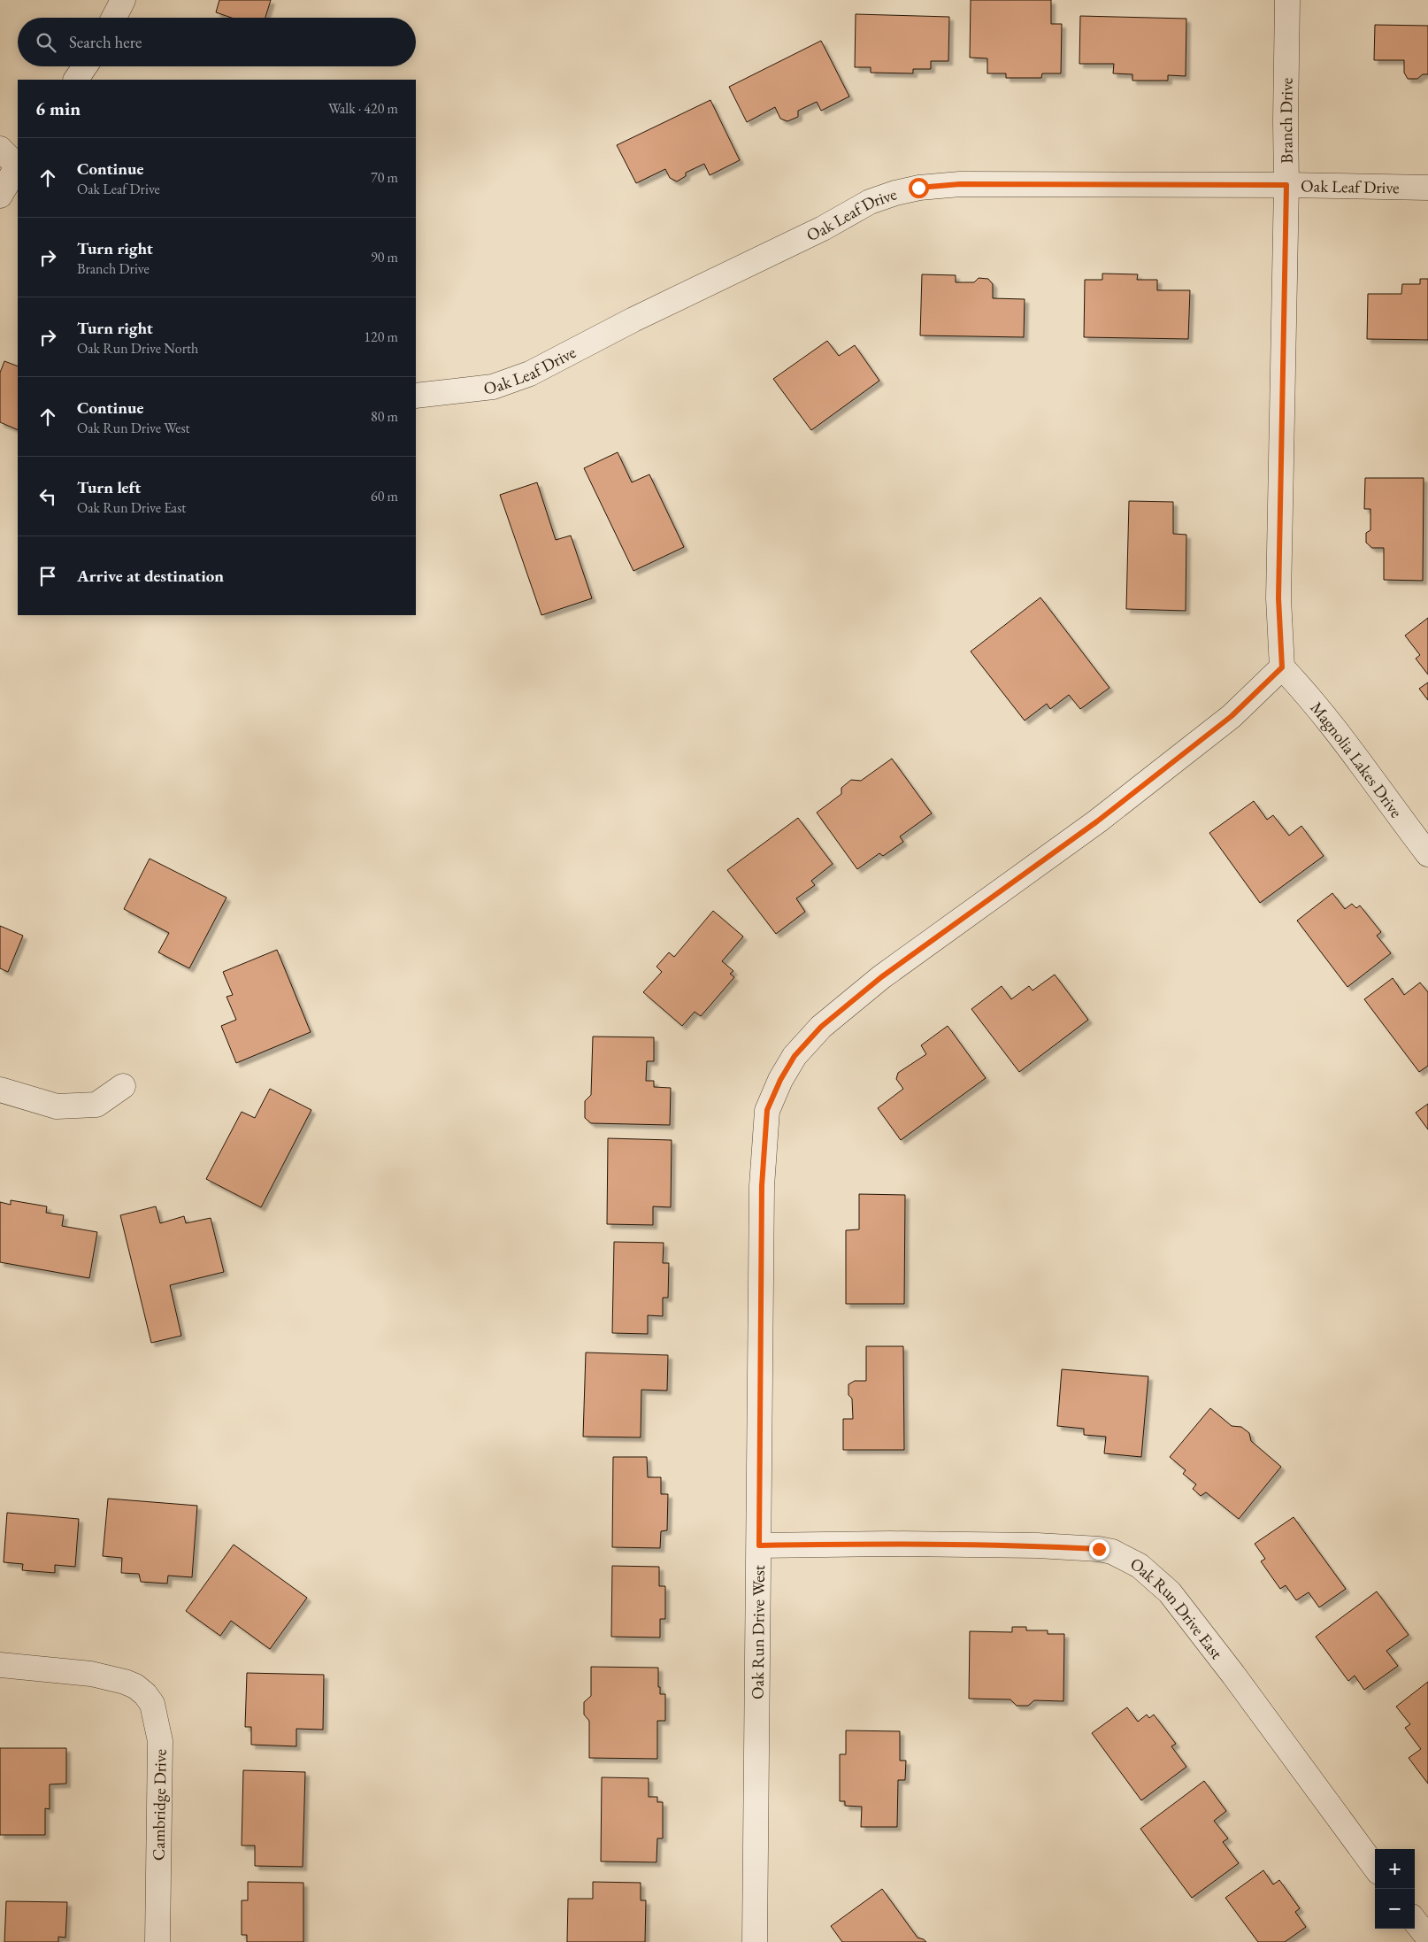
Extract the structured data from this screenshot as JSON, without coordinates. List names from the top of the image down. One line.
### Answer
{"streets":{"street":["Branch Drive","Oak Leaf Drive","Magnolia Lakes Drive","Oak Run Drive East","Oak Run Drive West","Cambridge Drive"]},"crossings":[["Branch Drive","Oak Leaf Drive"],["Branch Drive","Magnolia Lakes Drive"],["Branch Drive","Oak Run Drive West"],["Magnolia Lakes Drive","Oak Run Drive West"],["Oak Run Drive East","Oak Run Drive West"]],"page":{"search":"Search here","heading":["6 min","Walk · 420 m"],"list":[["Continue","Oak Leaf Drive","70 m"],["Turn right","Branch Drive","90 m"],["Turn right","Oak Run Drive North","120 m"],["Continue","Oak Run Drive West","80 m"],["Turn left","Oak Run Drive East","60 m"],"Arrive at destination"],"map_buttons":["+","−"]}}
